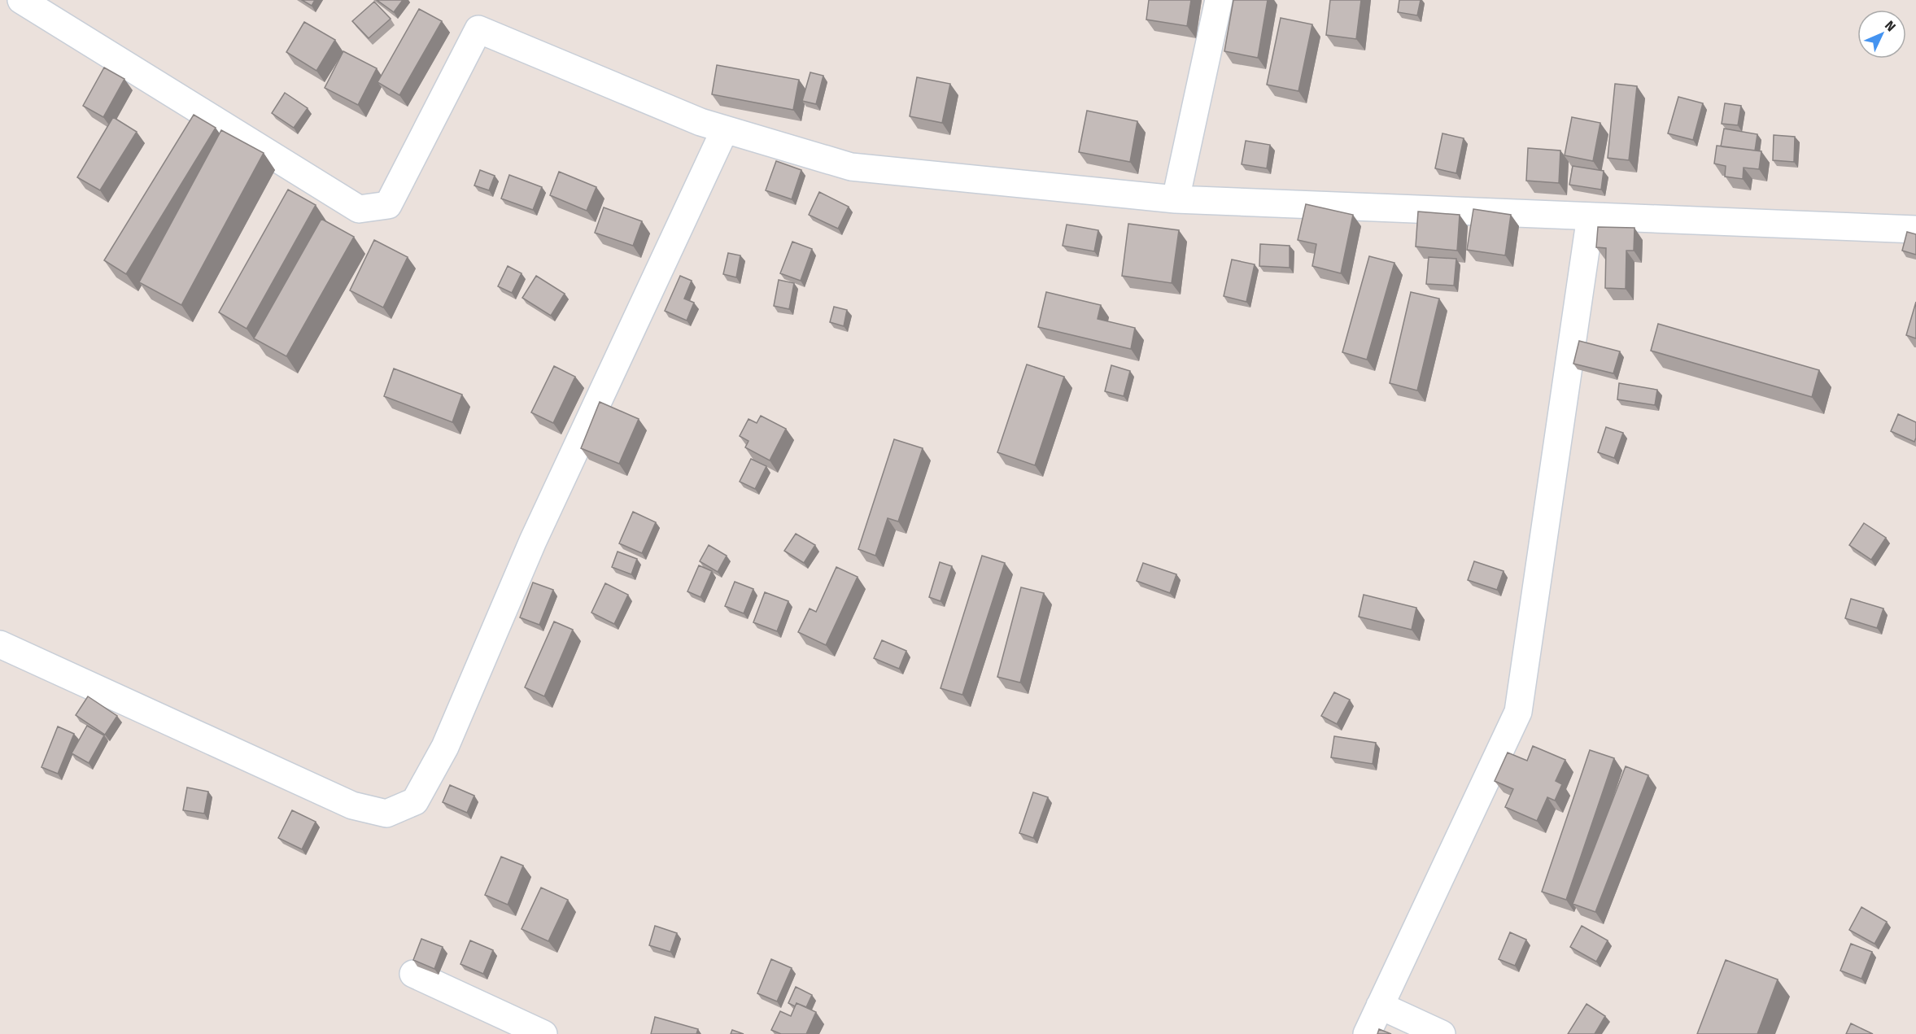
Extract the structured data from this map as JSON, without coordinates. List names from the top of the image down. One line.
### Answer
{"north":"top right"}
